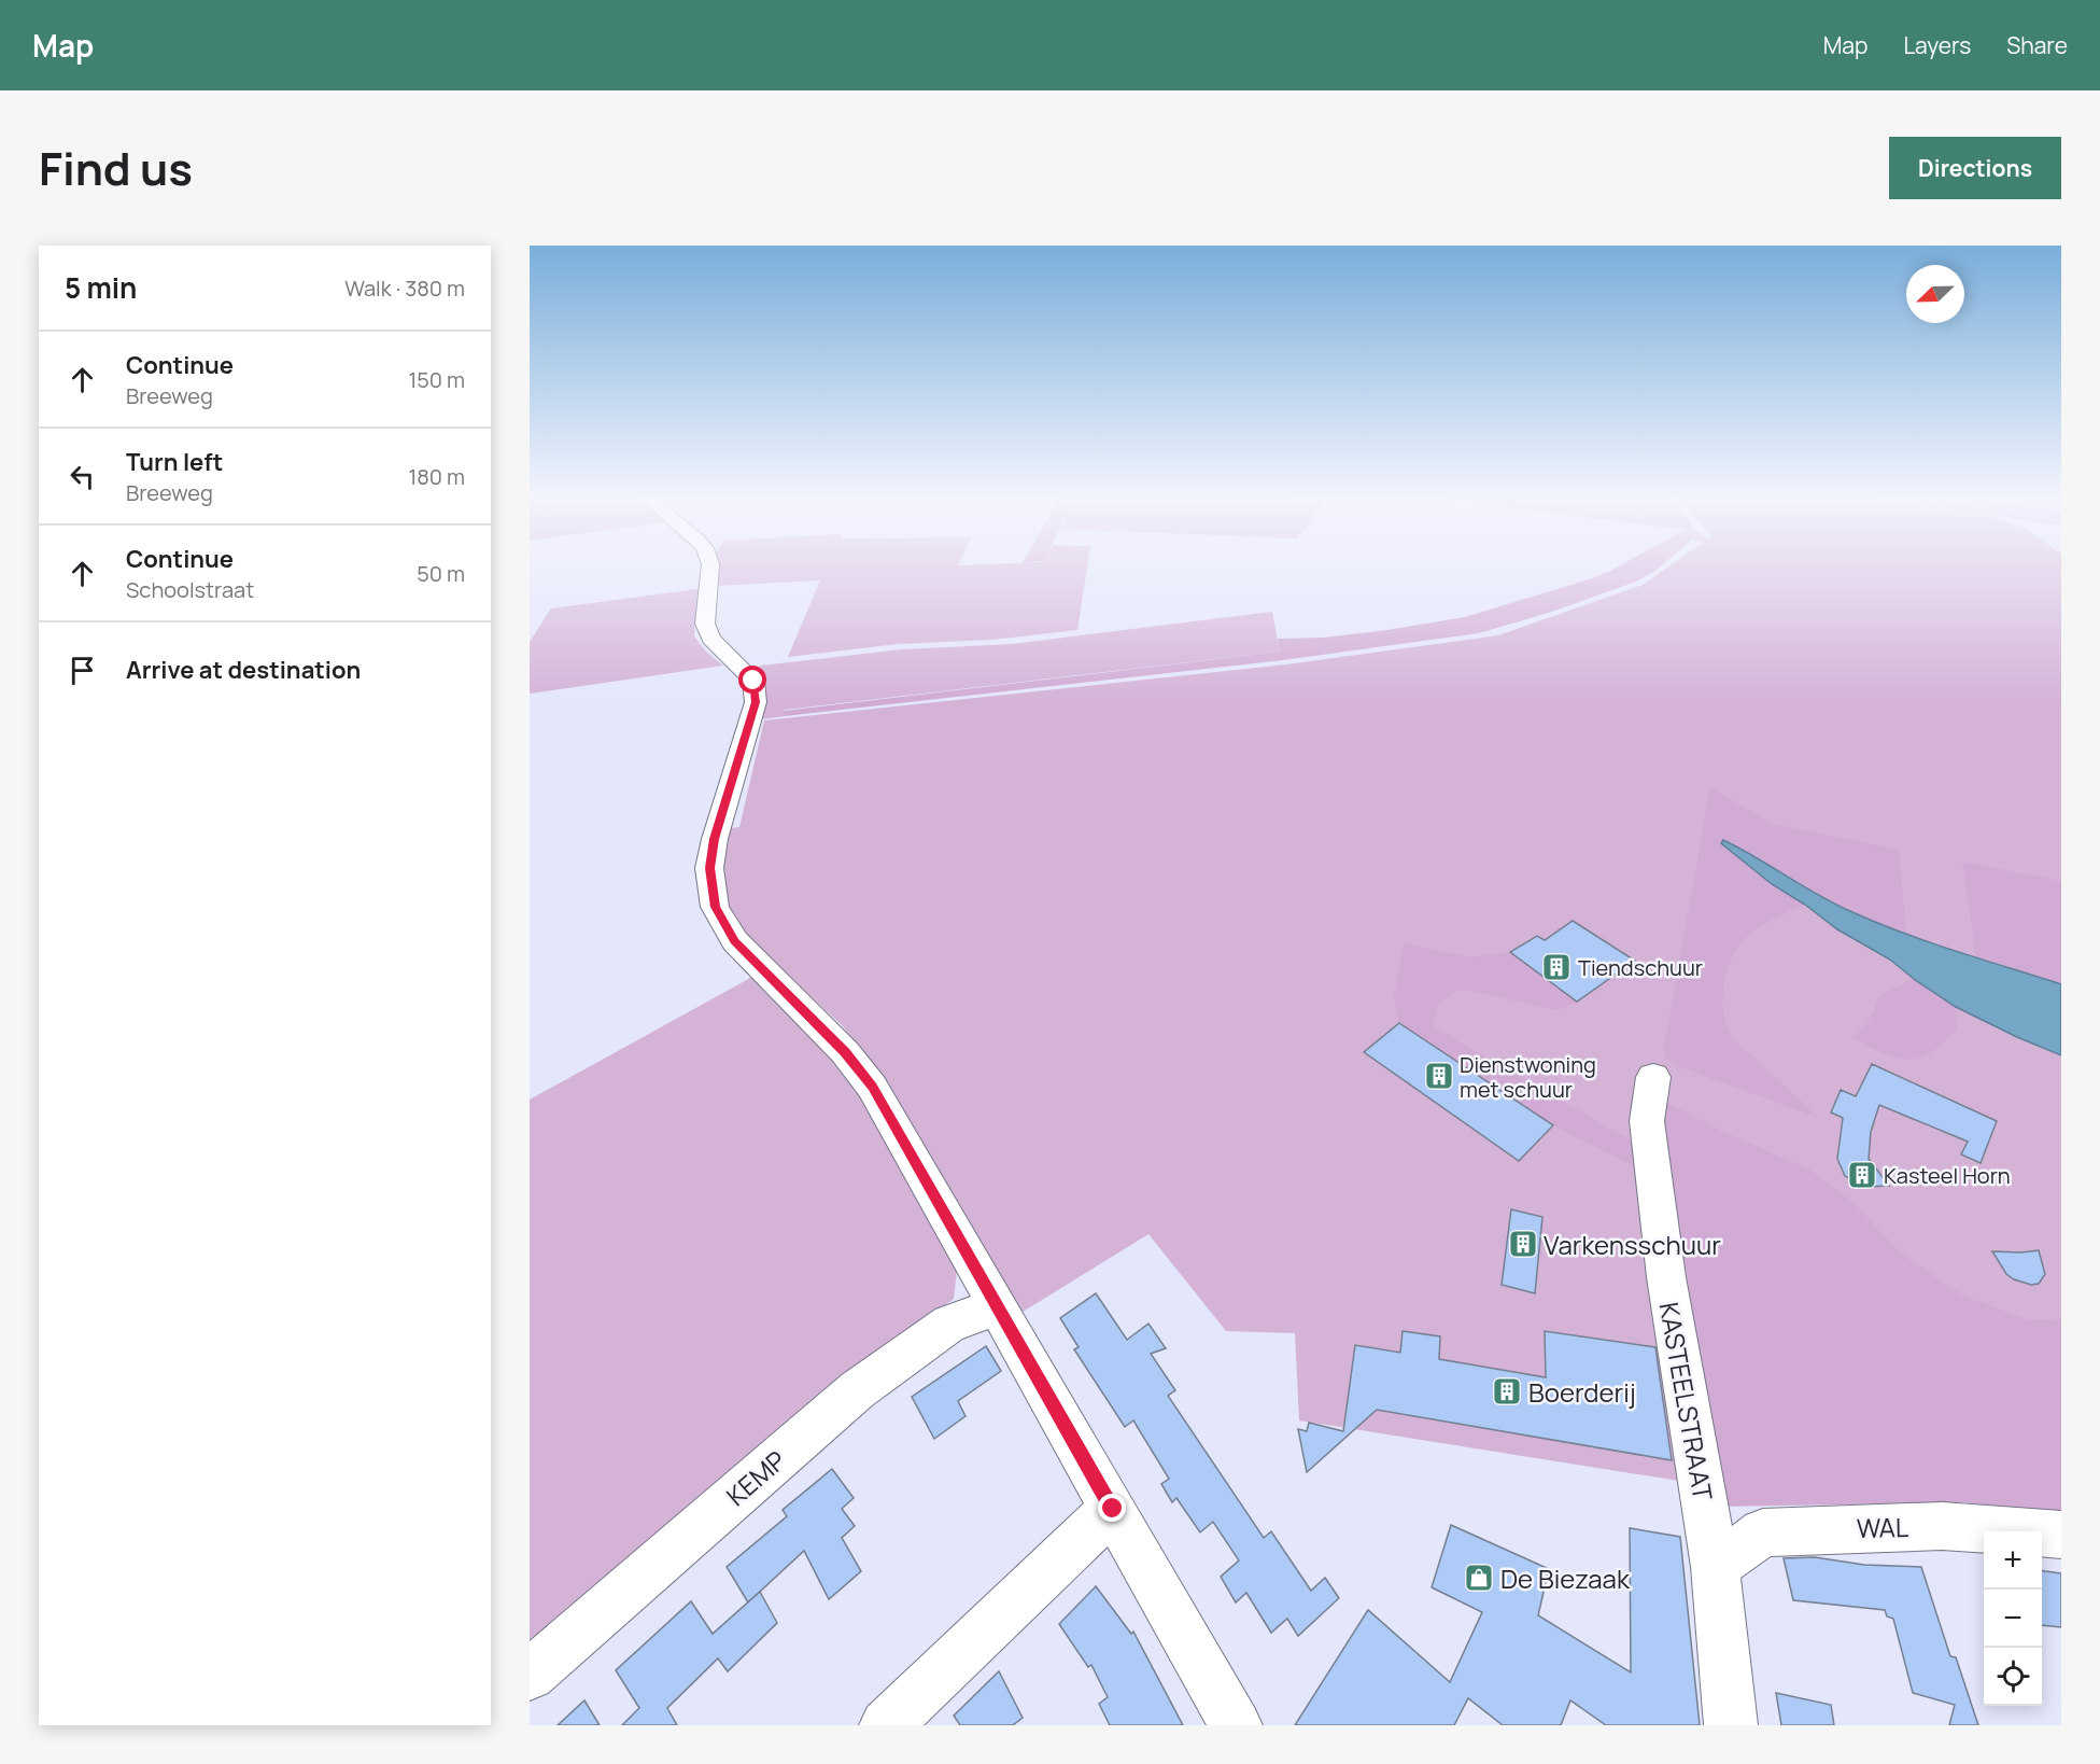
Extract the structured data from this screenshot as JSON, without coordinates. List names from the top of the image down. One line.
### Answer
{"streets":{"street":["KASTEELSTRAAT","KEMP","WAL"]},"crossings":[["KASTEELSTRAAT","WAL"]],"places":{"building":["Tiendschuur","Dienstwoning met schuur","Kasteel Horn","Varkensschuur","Boerderij"],"shop":["De Biezaak"]},"north":"bottom left","page":{"header":"Map","nav":["Map","Layers","Share"],"title":"Find us","buttons":"Directions","heading":["5 min","Walk · 380 m"],"list":[["Continue","Breeweg","150 m"],["Turn left","Breeweg","180 m"],["Continue","Schoolstraat","50 m"],"Arrive at destination"],"map_buttons":["+","−"]}}
